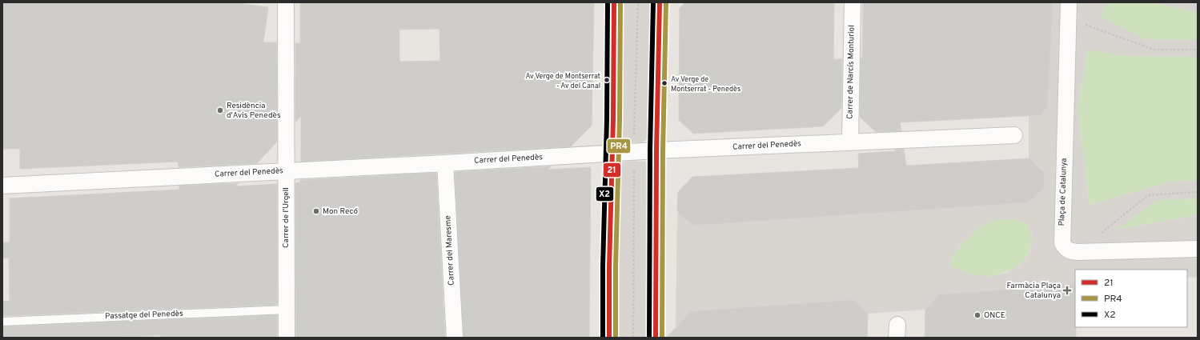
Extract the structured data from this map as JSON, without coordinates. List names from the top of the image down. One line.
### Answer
{"streets":{"street":["Carrer de Narcís Monturiol","Carrer del Penedès","Plaça de Catalunya","Carrer de l'Urgell","Carrer del Maresme"],"lane":["Passatge del Penedès"]},"crossings":[["Carrer de Narcís Monturiol","Carrer del Penedès"],["Carrer del Penedès","Carrer de l'Urgell"],["Carrer del Penedès","Carrer del Maresme"],["Carrer de l'Urgell","Passatge del Penedès"]],"places":{"other":["Av Verge de Montserrat - Av del Canal","Av Verge de Montserrat - Penedès","Residència d'Avis Penedès","Mon Recó","ONCE"],"health":["Farmàcia Plaça Catalunya"]},"lines":["transit line 21","transit line PR4","transit line X2"],"legend":["21","PR4","X2"]}
